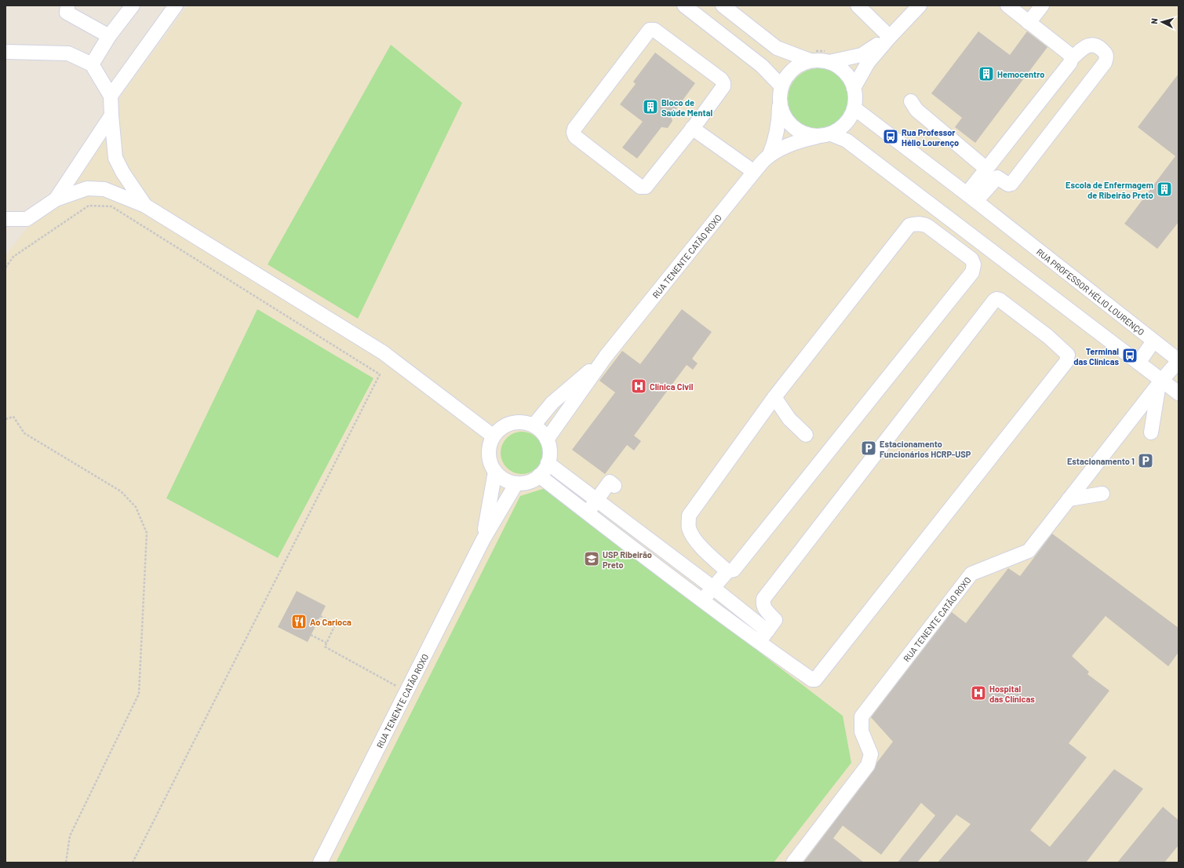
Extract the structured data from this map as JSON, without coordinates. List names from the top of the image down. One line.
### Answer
{"streets":{"street":["RUA TENENTE CATÃO ROXO","RUA PROFESSOR HÉLIO LOURENÇO"]},"crossings":[["RUA TENENTE CATÃO ROXO","RUA PROFESSOR HÉLIO LOURENÇO"]],"places":{"building":["Hemocentro","Bloco de Saúde Mental","Escola de Enfermagem de Ribeirão Preto"],"bus stop":["Rua Professor Hélio Lourenço","Terminal das Clínicas"],"hospital":["Clínica Civil","Hospital das Clínicas"],"parking":["Estacionamento Funcionários HCRP-USP","Estacionamento 1"],"school or university":["USP Ribeirão Preto"],"restaurant":["Ao Carioca"]},"north":"left"}
